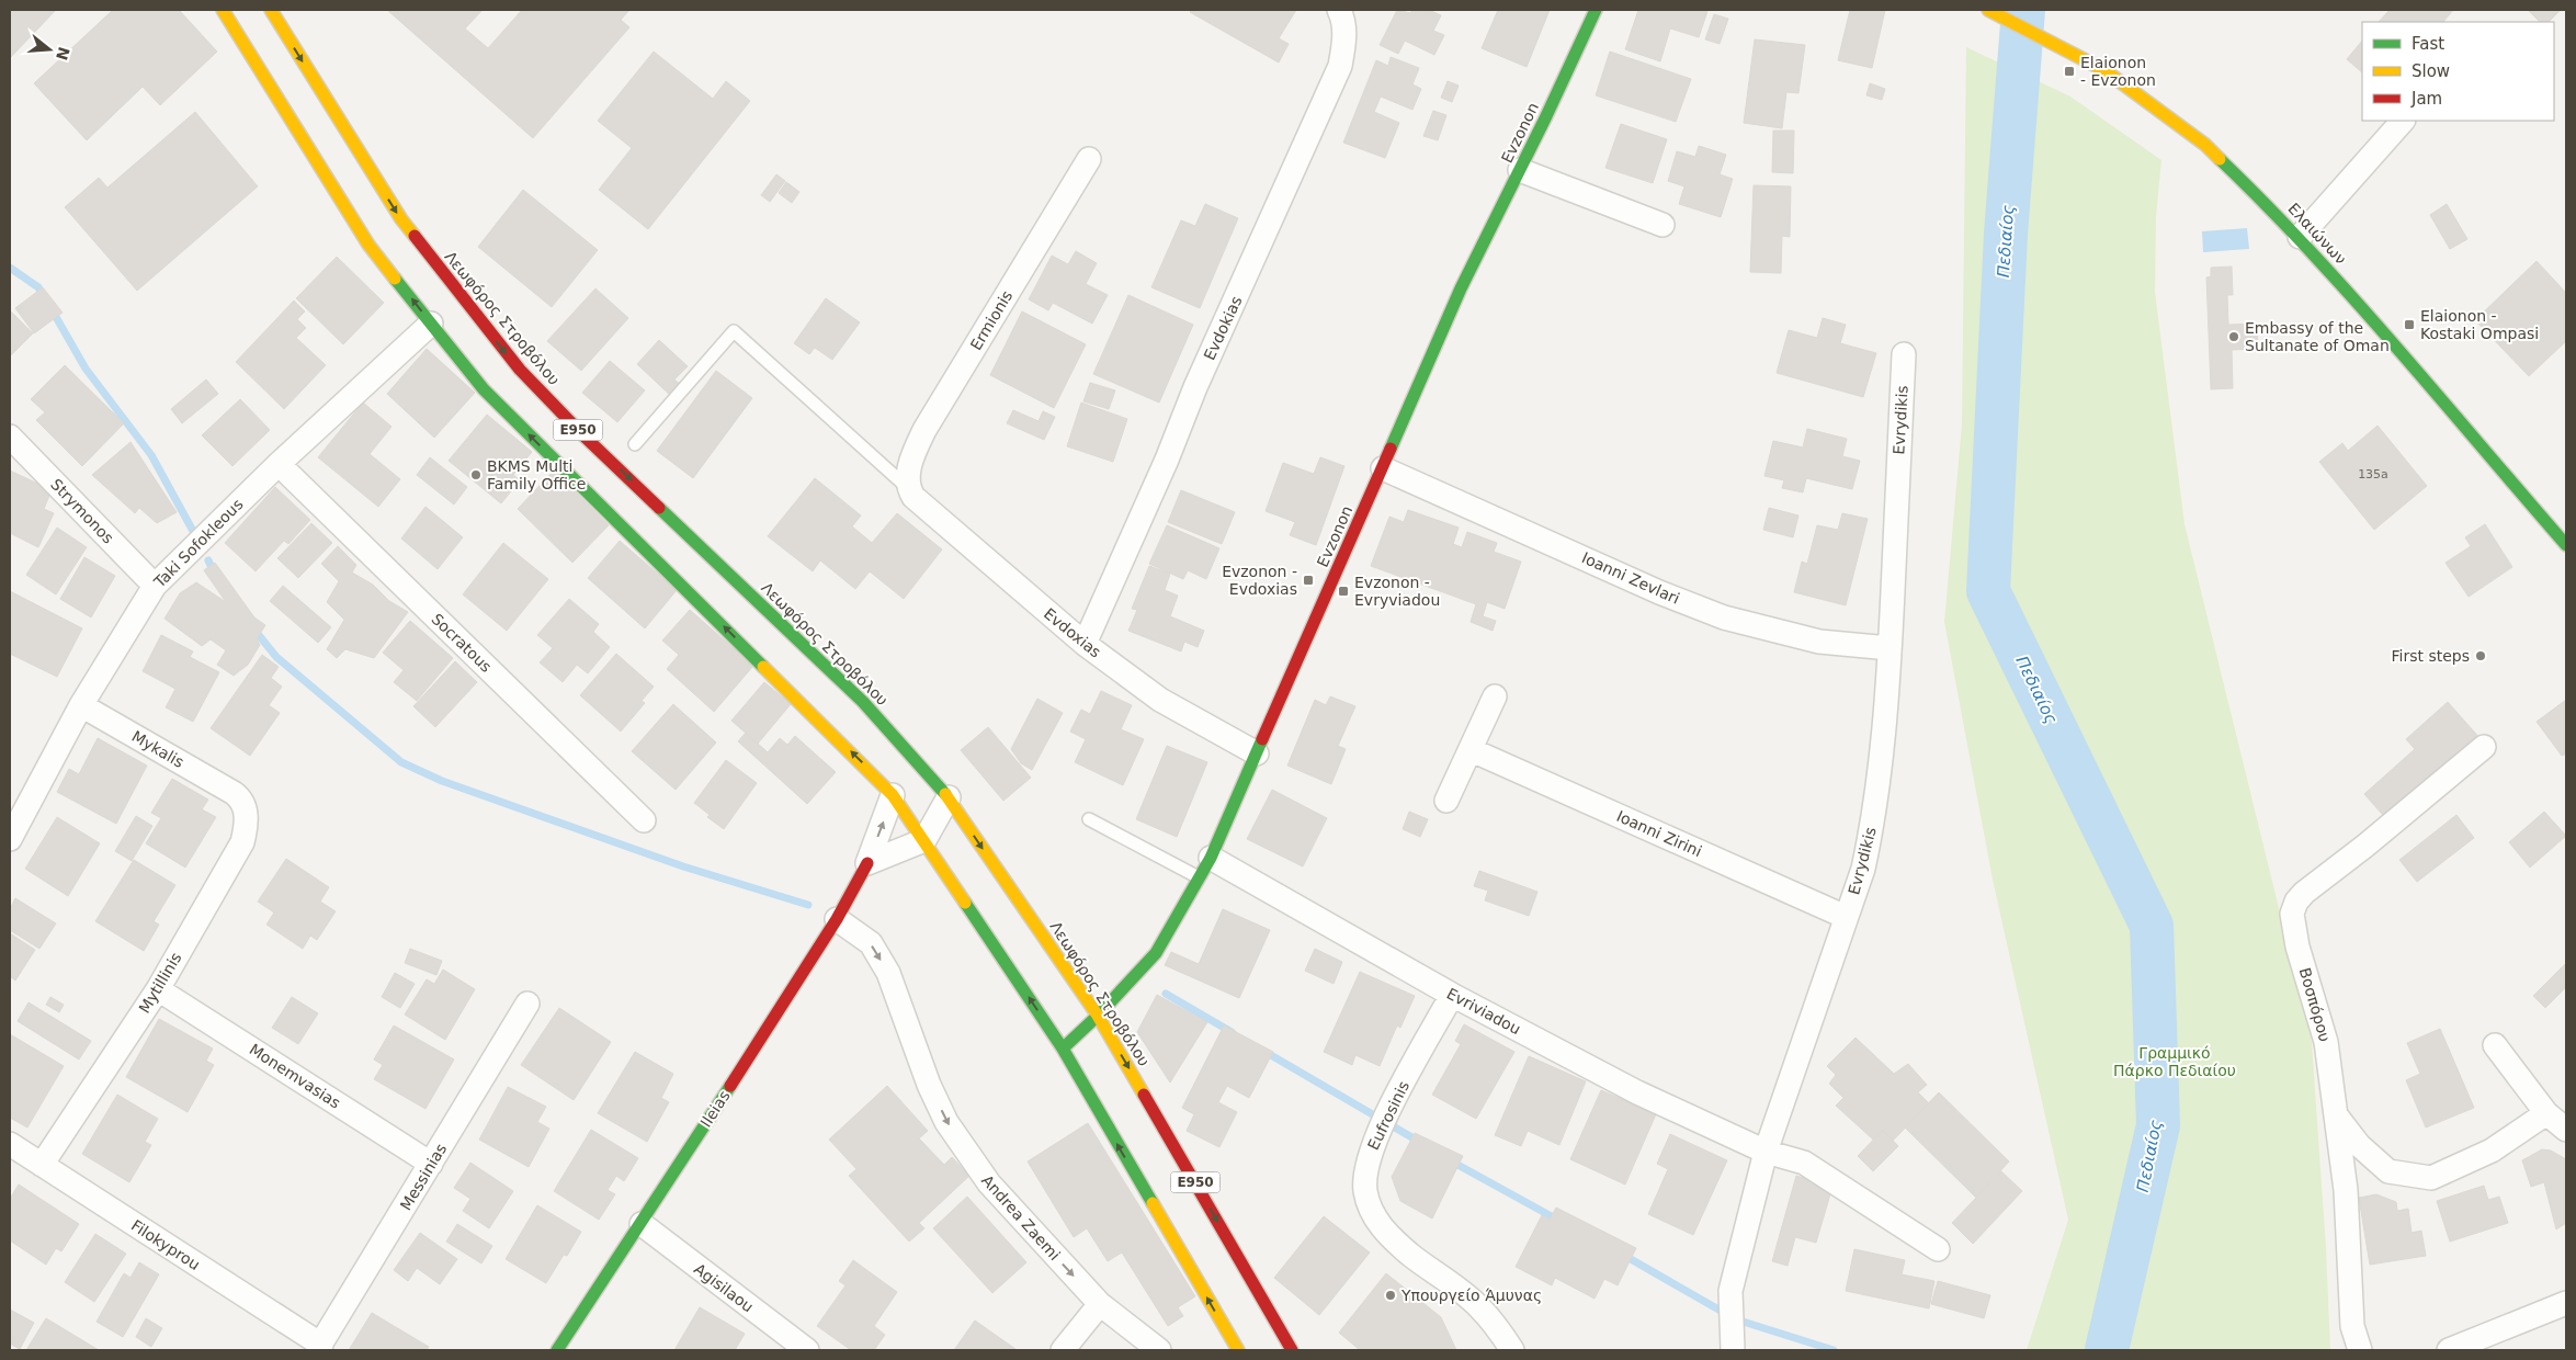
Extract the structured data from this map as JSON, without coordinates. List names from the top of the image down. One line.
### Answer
{"streets":{"main road":["Evzonon","Ελαιώνων","Λεωφόρος Στροβόλου","E950","Ileias"],"street":["Ermionis","Evdokias","Evrydikis","Strymonos","Taki Sofokleous","Ioanni Zevlari","Evdoxias","Socratous","Mykalis","Ioanni Zirini","Mytillinis","Βοσπόρου","Evriviadou","Monemvasias","Eufrosinis","Messinias","Andrea Zaemi","Filokyprou","Agisilaou"]},"crossings":[["Evzonon","Λεωφόρος Στροβόλου"],["Evzonon","E950"],["Evzonon","Ioanni Zevlari"],["Evzonon","Evdoxias"],["Evzonon","Evriviadou"],["Ermionis","Evdoxias"],["Evdokias","Evdoxias"],["Evrydikis","Ioanni Zevlari"],["Evrydikis","Ioanni Zirini"],["Evrydikis","Evriviadou"],["E950","Taki Sofokleous"],["E950","Ileias"],["Strymonos","Taki Sofokleous"],["Taki Sofokleous","Socratous"],["Taki Sofokleous","Mykalis"],["Mykalis","Mytillinis"],["Mytillinis","Monemvasias"],["Mytillinis","Filokyprou"],["Evriviadou","Eufrosinis"],["Monemvasias","Messinias"],["Ileias","Andrea Zaemi"],["Ileias","Agisilaou"],["Messinias","Filokyprou"]],"one_way":["Andrea Zaemi"],"water":["Πεδιαίος"],"parks":["Γραμμικό Πάρκο Πεδιαίου"],"places":{"transit":["Elaionon - Evzonon","Elaionon - Kostaki Ompasi","Evzonon - Evdoxias","Evzonon - Evryviadou"],"other":["Embassy of the Sultanate of Oman","BKMS Multi Family Office","First steps","Υπουργείο Άμυνας"]},"house_numbers":["135a"],"legend":["Fast","Slow","Jam"],"north":"right"}
